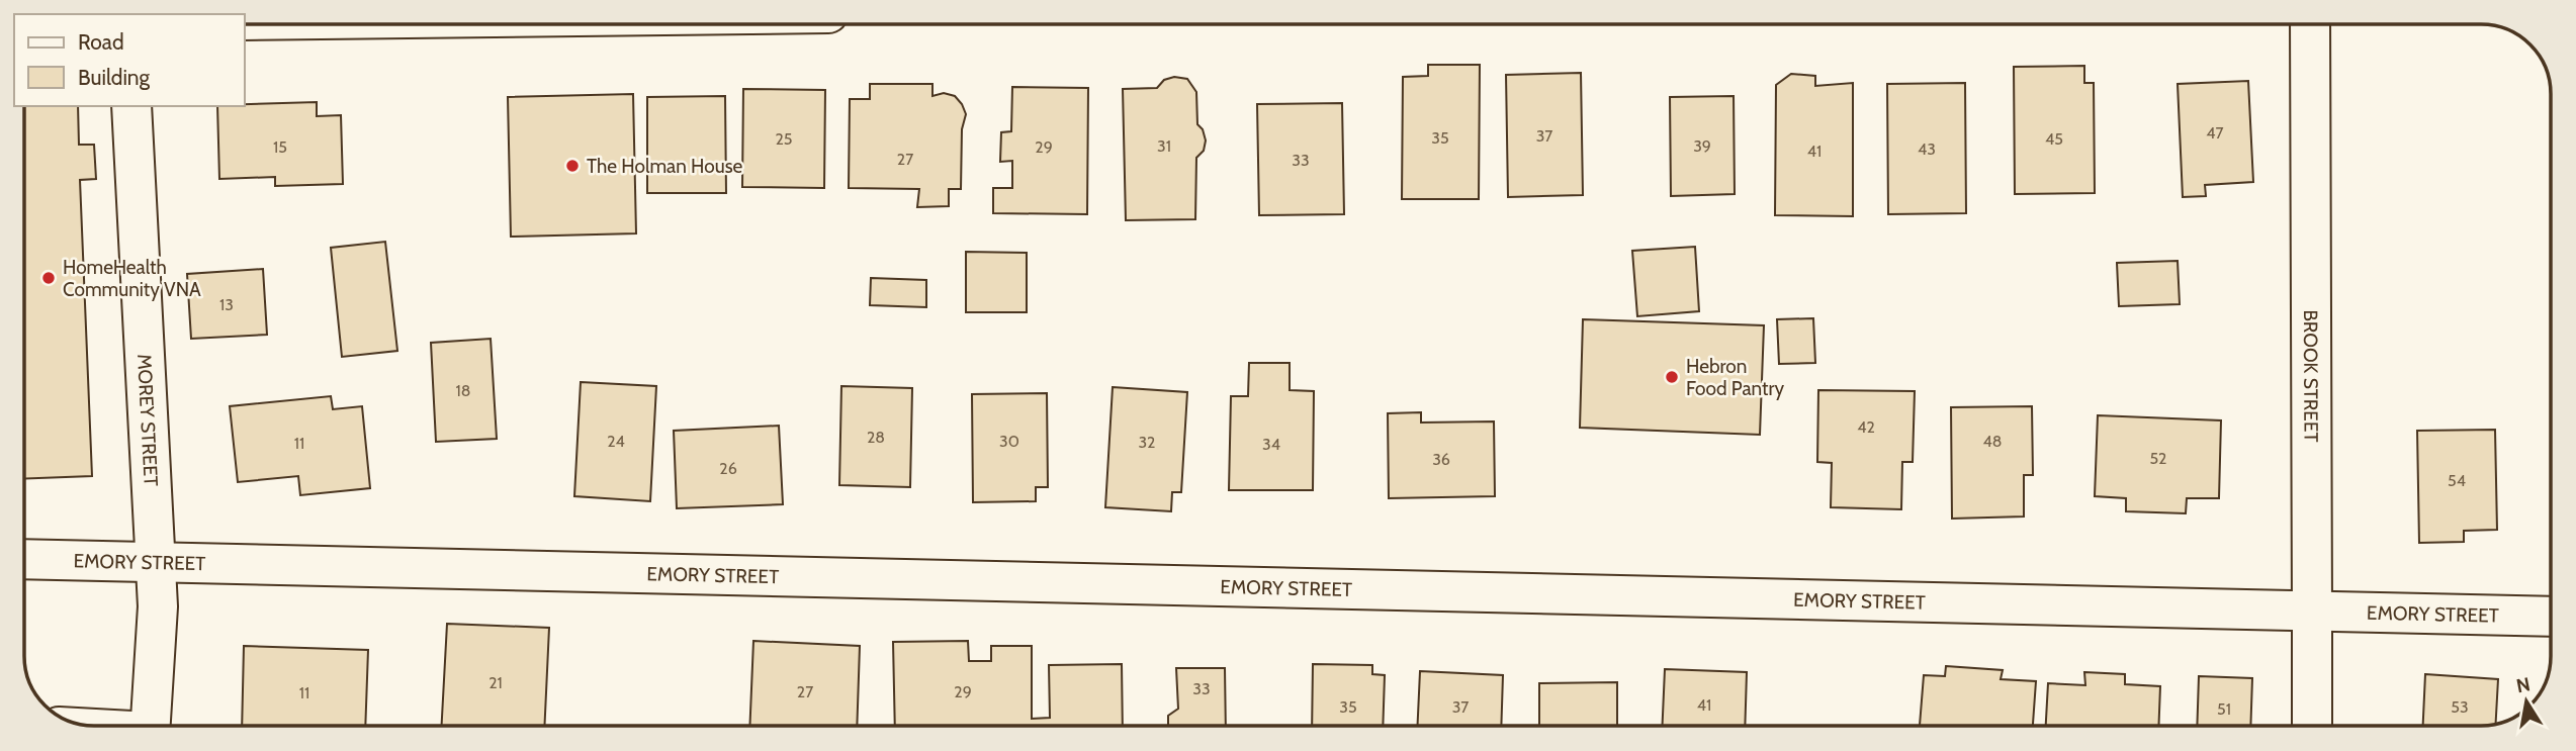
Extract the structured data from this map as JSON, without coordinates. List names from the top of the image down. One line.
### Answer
{"streets":{"main road":["BROOK STREET","MOREY STREET","EMORY STREET"]},"crossings":[["BROOK STREET","EMORY STREET"],["MOREY STREET","EMORY STREET"]],"places":["The Holman House","HomeHealth Community VNA","Hebron Food Pantry"],"house_numbers":["47","37","35","25","45","31","39","15","29","43","41","27","33","13","18","42","28","24","30","48","32","11","34","52","36","26","54","21","33","27","29","11","41","35","37","53","51"],"legend":["Road","Building"],"north":"top"}
